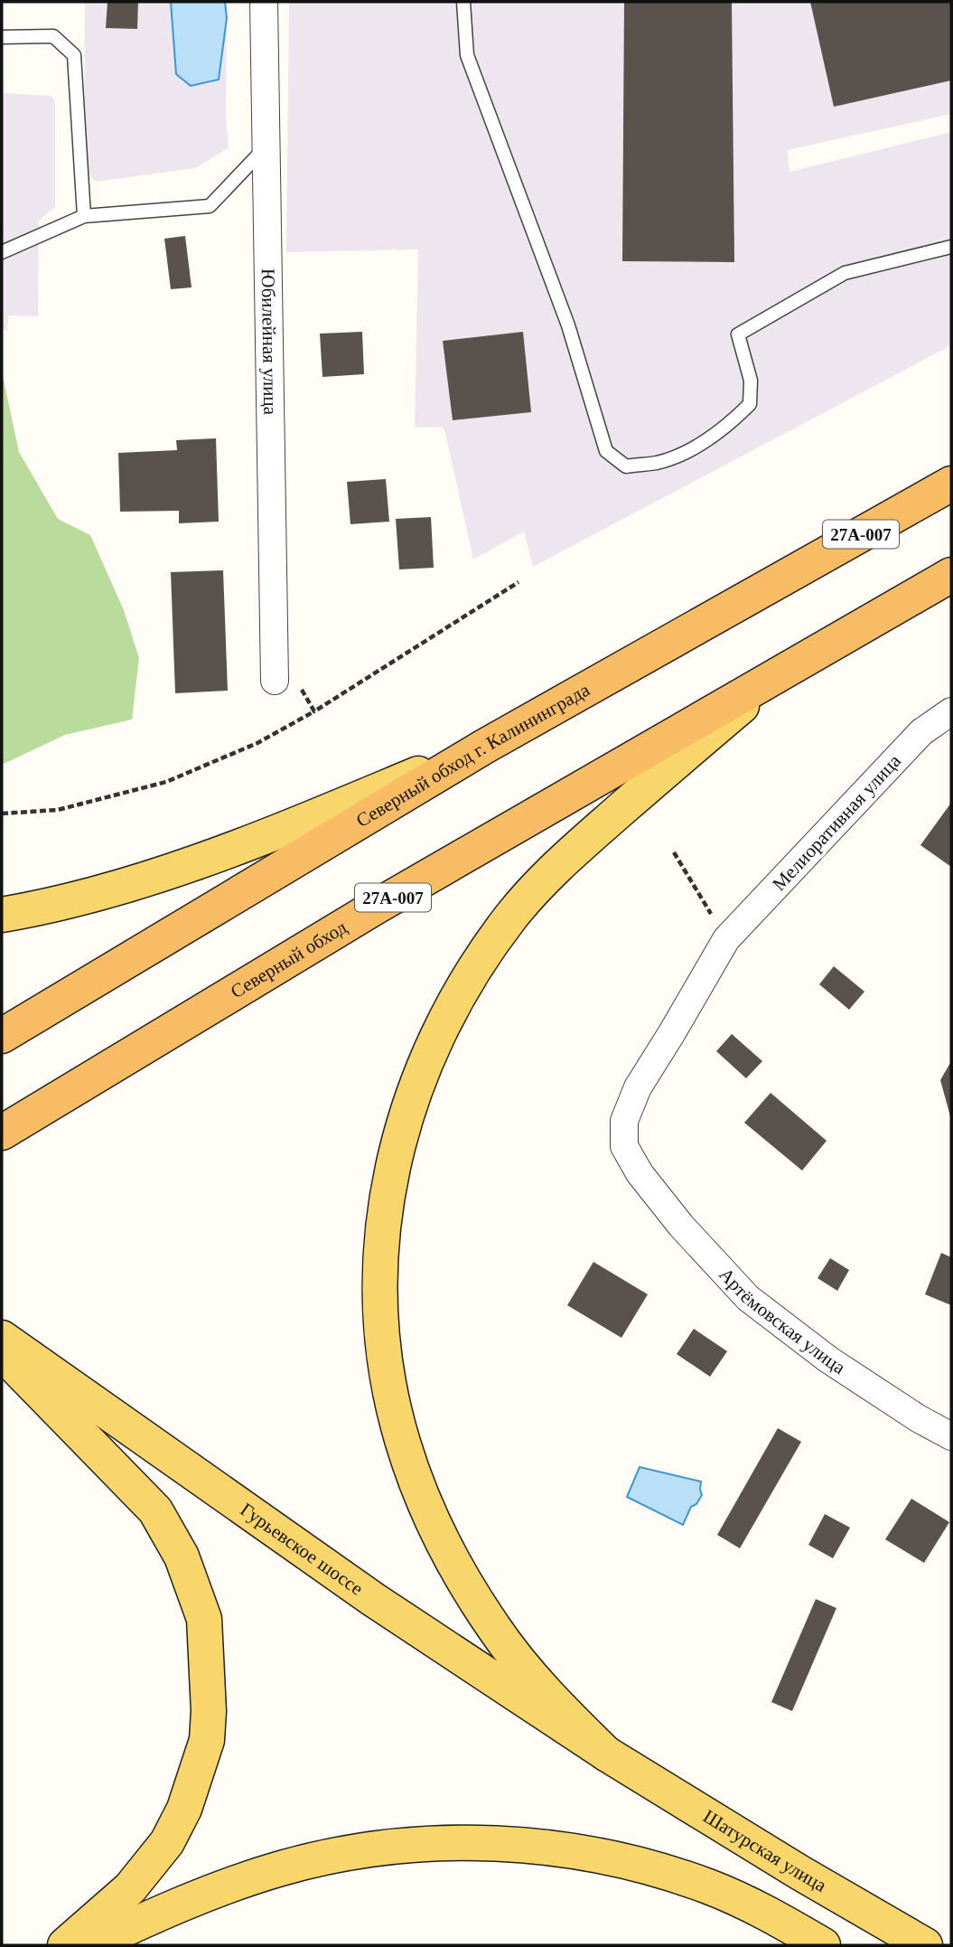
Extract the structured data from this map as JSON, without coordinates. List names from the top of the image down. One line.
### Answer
{"streets":{"highway":["27А-007","Северный обход г. Калининграда","Северный обход"],"main road":["Гурьевское шоссе","Шатурская улица"],"street":["Юбилейная улица","Мелиоративная улица","Артёмовская улица"]},"crossings":[["27А-007","Северный обход"],["Мелиоративная улица","Артёмовская улица"],["Гурьевское шоссе","Шатурская улица"]]}
